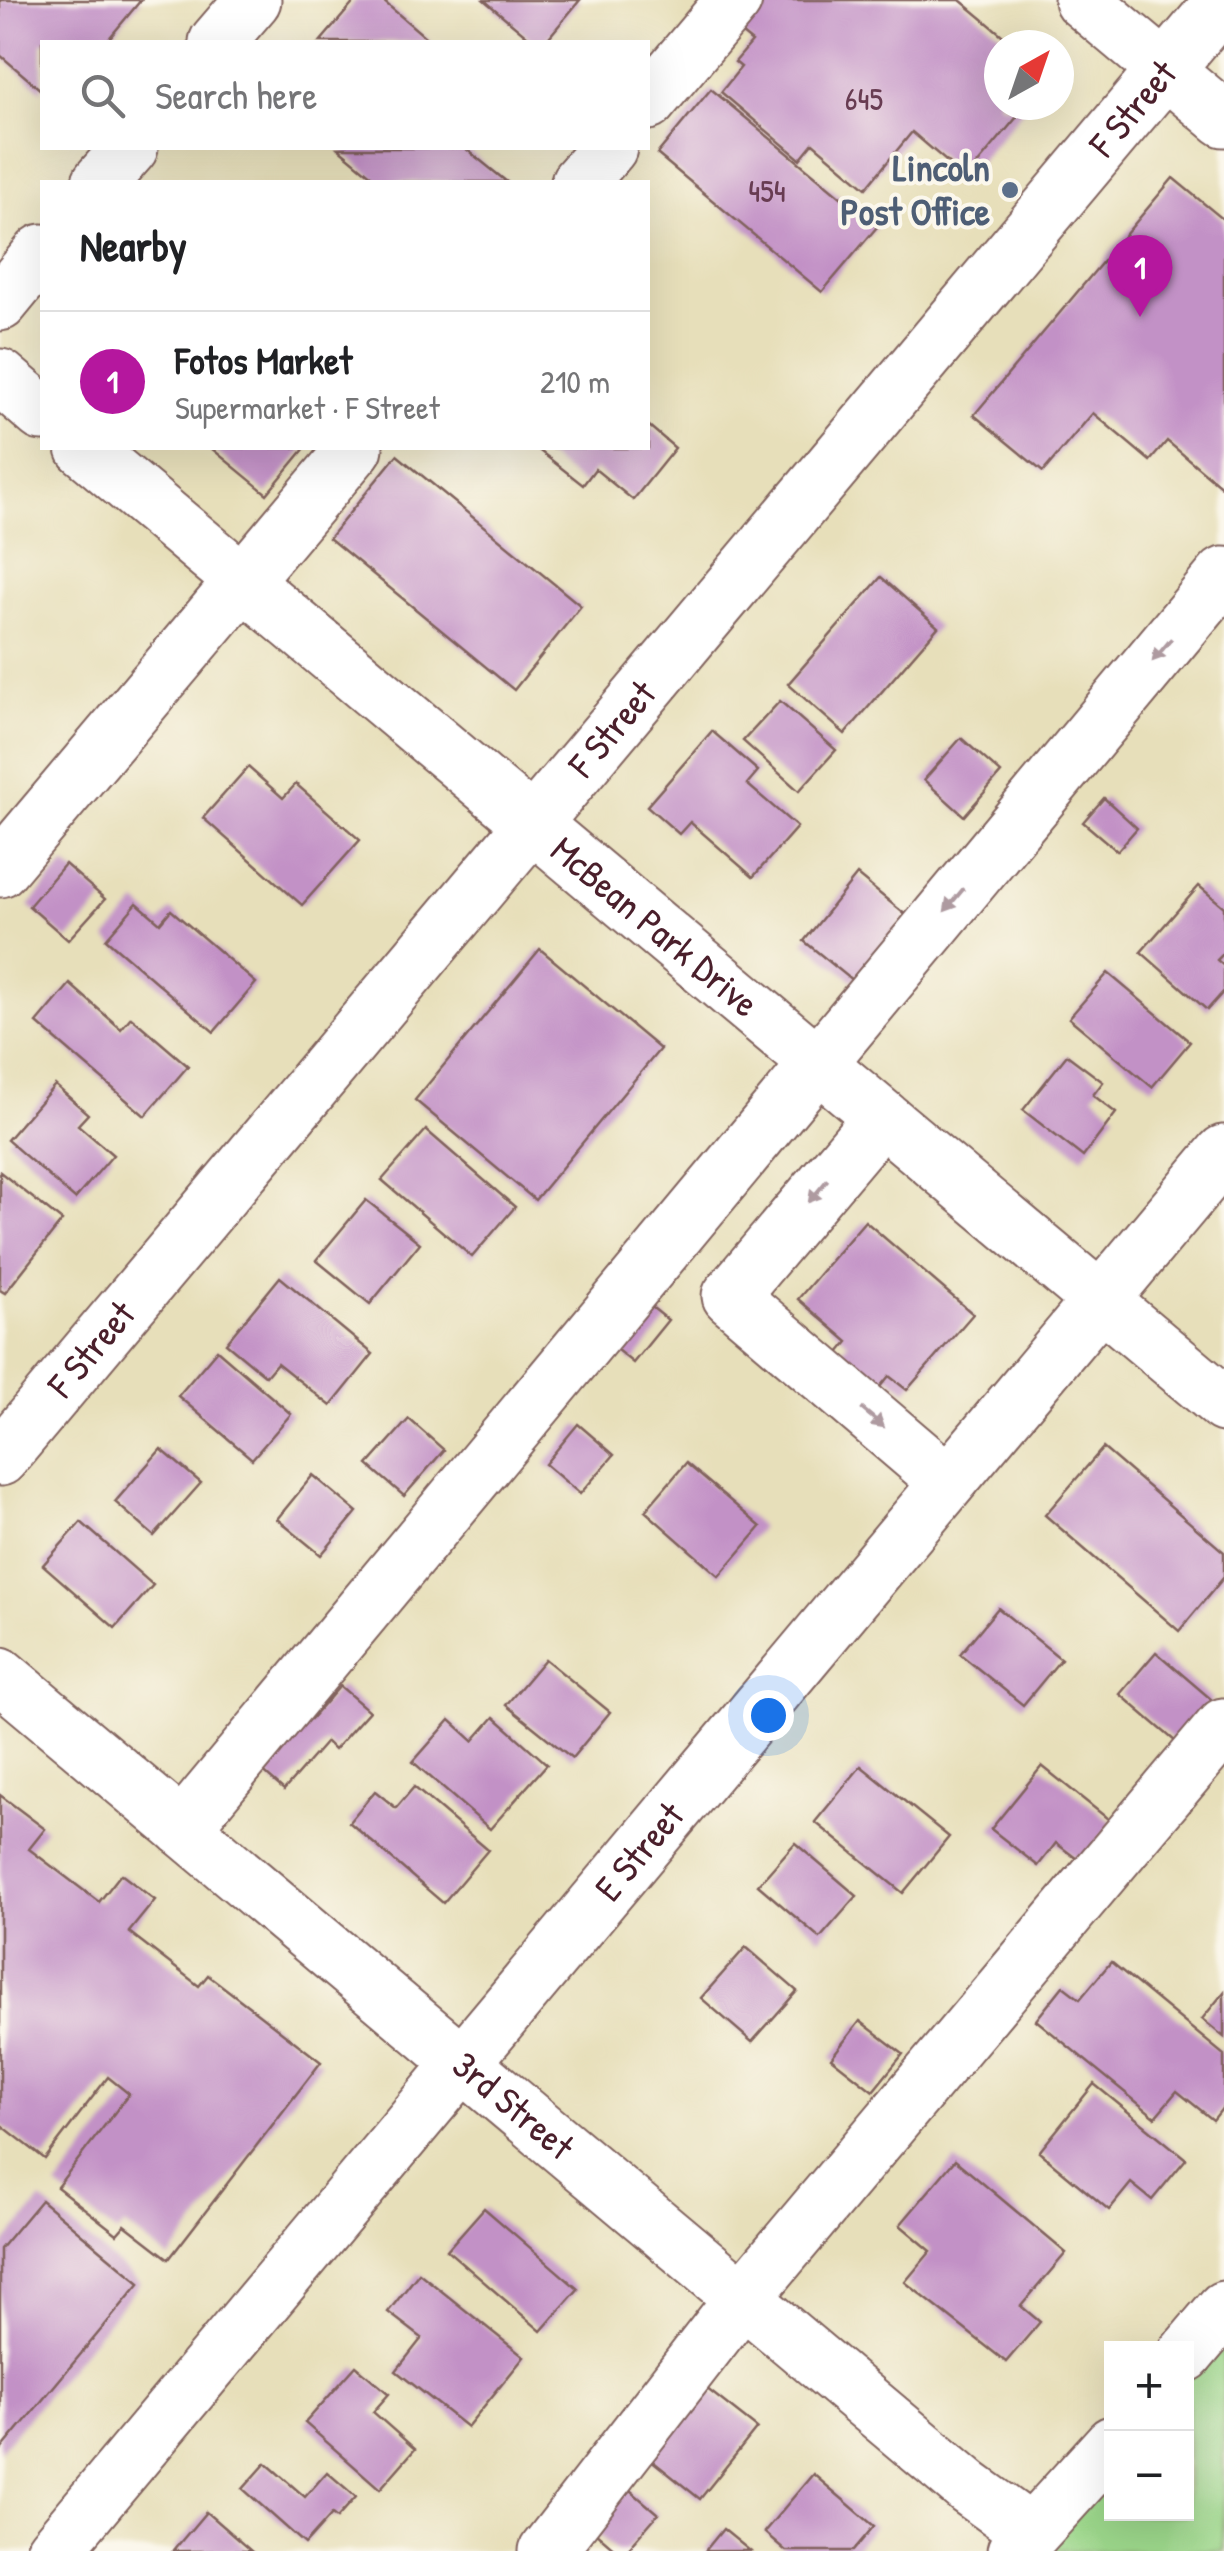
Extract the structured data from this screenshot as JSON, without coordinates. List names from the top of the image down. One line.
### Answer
{"streets":{"street":["F Street","McBean Park Drive","E Street","3rd Street"]},"crossings":[["F Street","McBean Park Drive"],["McBean Park Drive","E Street"],["E Street","3rd Street"]],"places":["Lincoln Post Office"],"house_numbers":["645","454"],"north":"top right","page":{"search":"Search here","heading":"Nearby","pins":"1","list":[{"mark":"1","name":"Fotos Market","note":"Supermarket · F Street","value":"210 m"}],"map_buttons":["+","−"]}}
